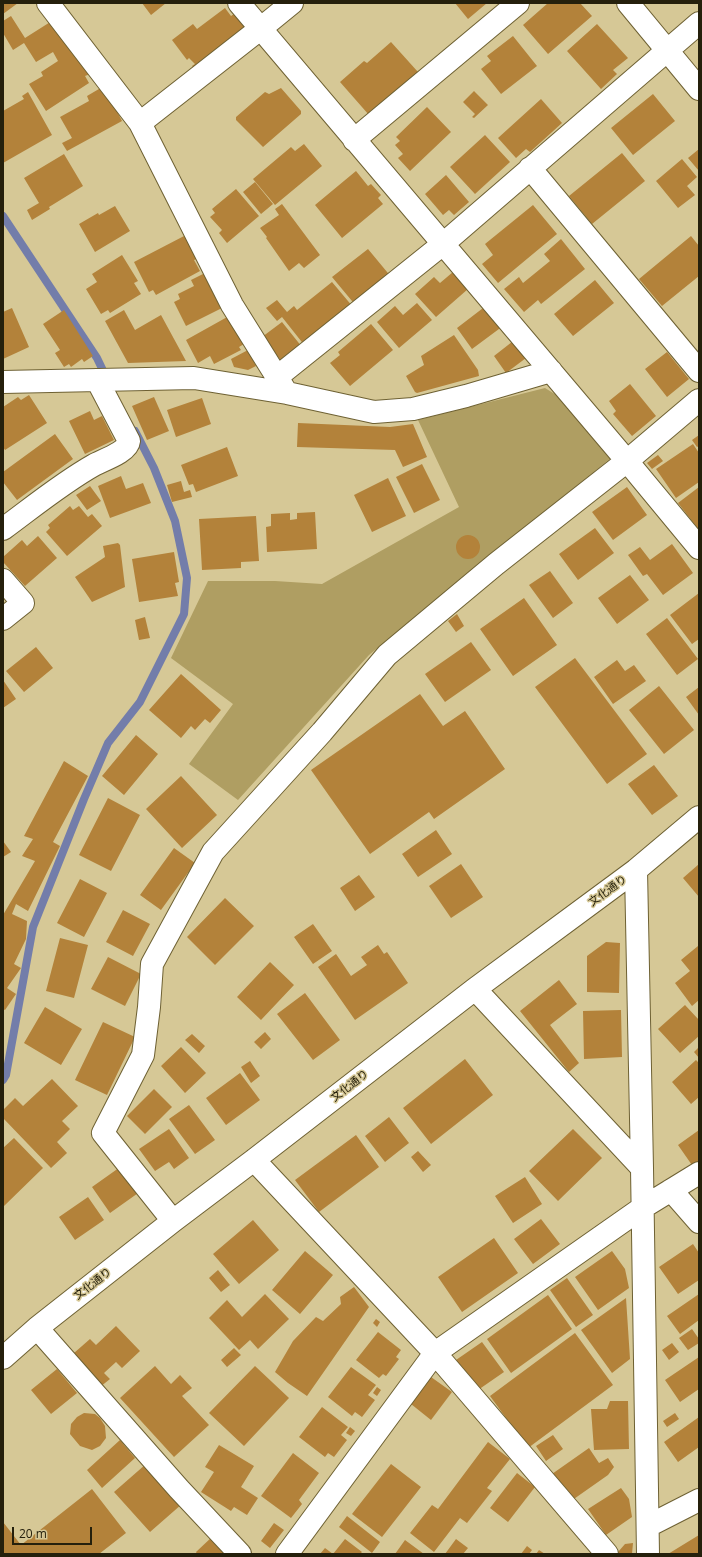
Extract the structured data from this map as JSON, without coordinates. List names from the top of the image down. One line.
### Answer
{"streets":{"street":["文化通り"]},"scale_bar":"20 m"}
